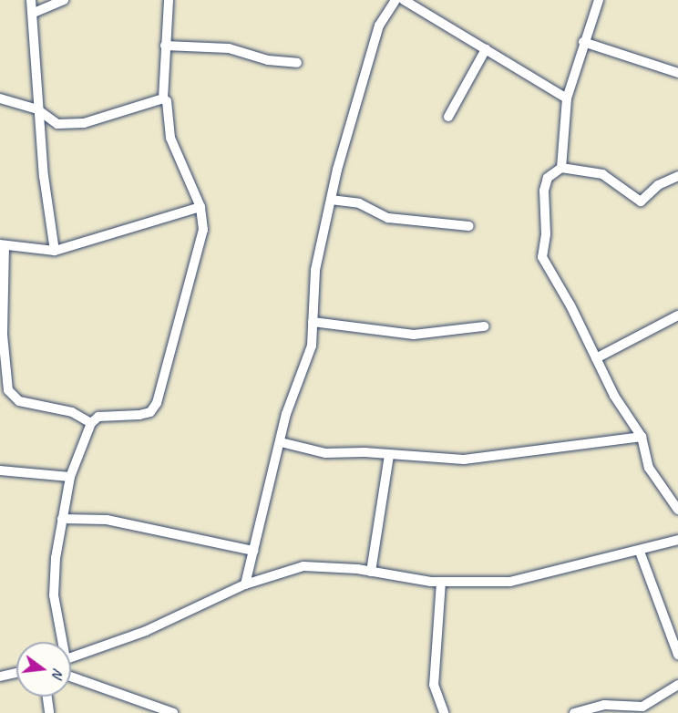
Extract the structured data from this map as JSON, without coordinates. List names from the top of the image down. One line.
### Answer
{"north":"right"}
